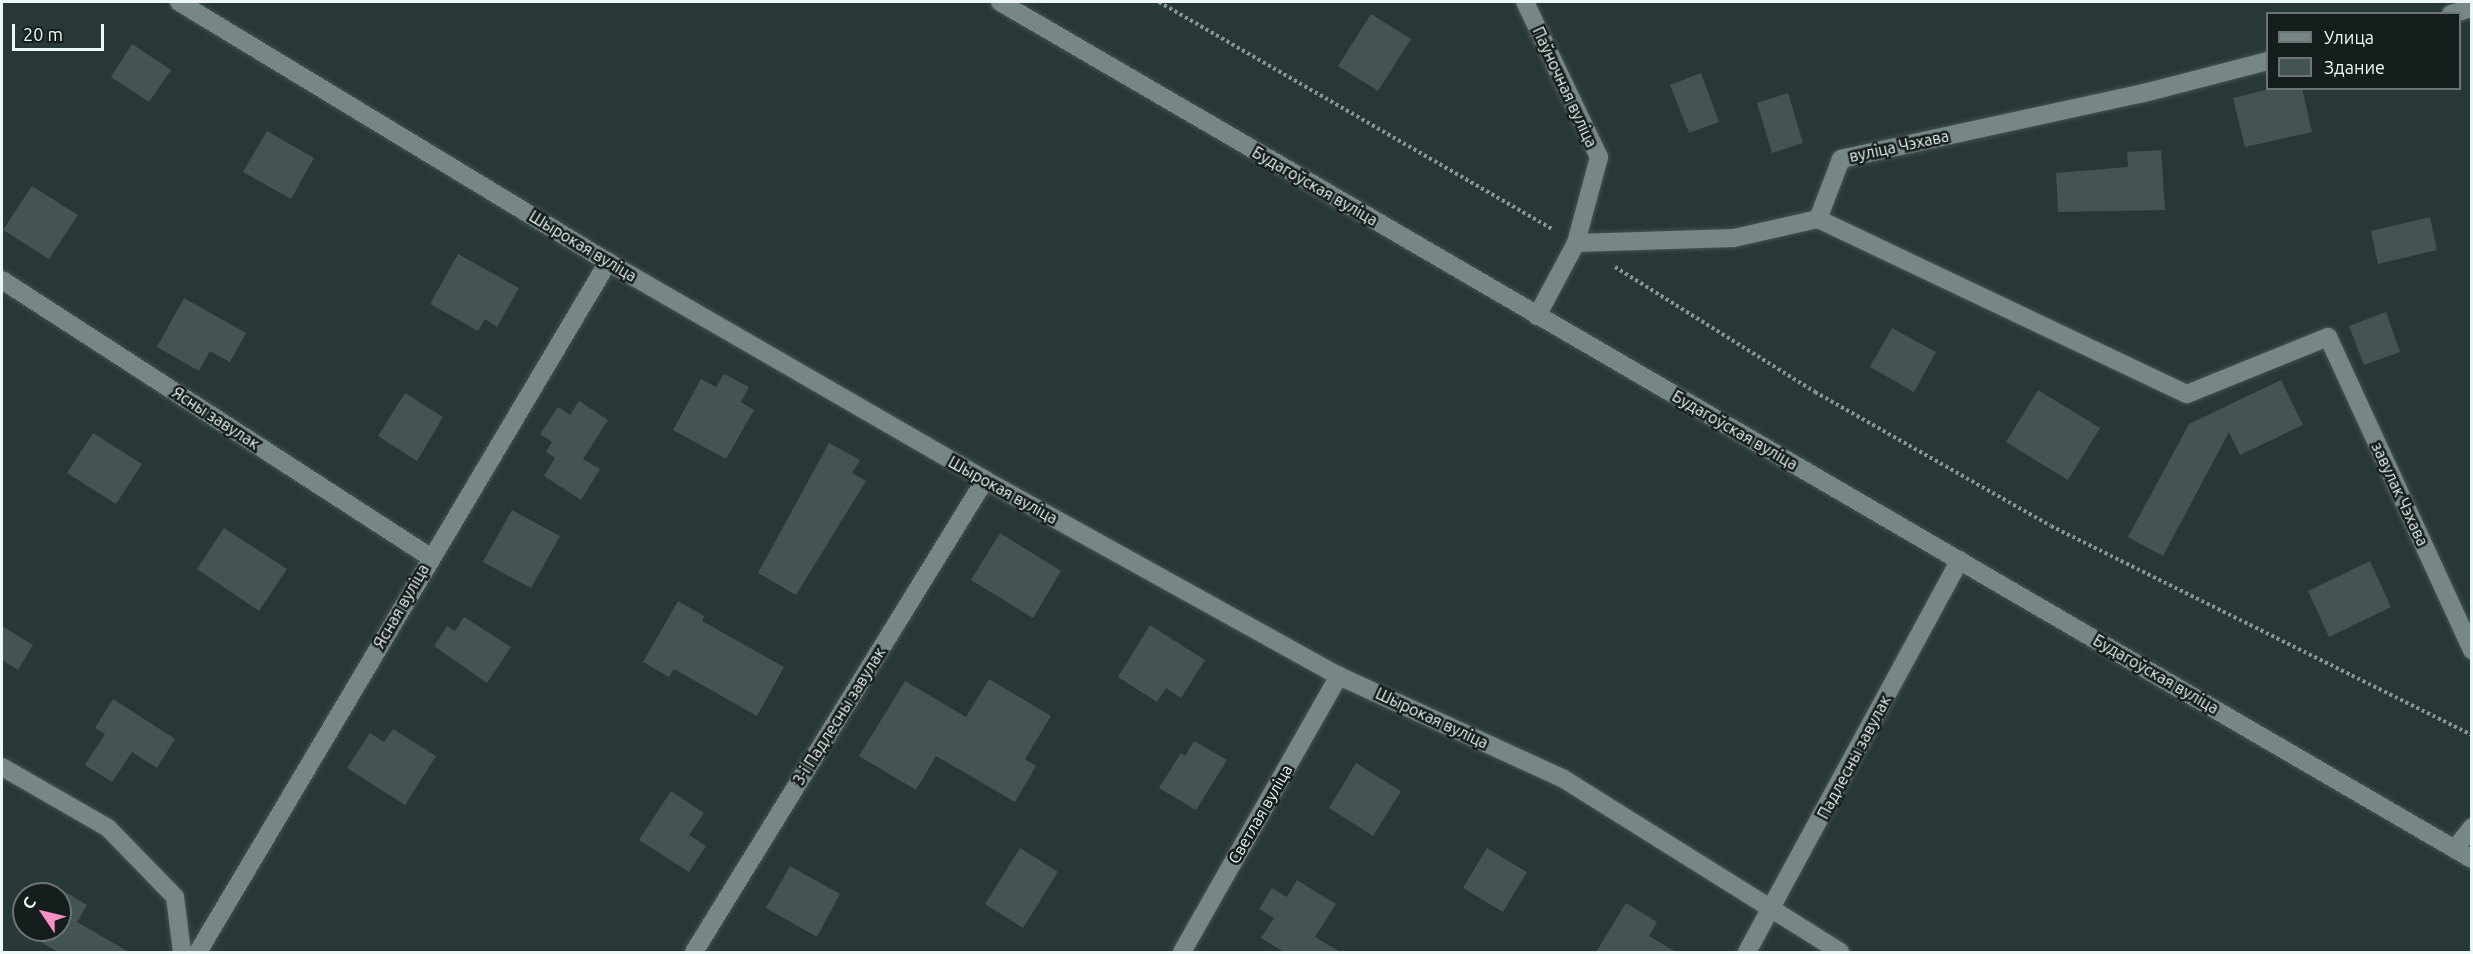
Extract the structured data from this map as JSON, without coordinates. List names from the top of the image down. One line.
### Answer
{"streets":{"street":["Паўночная вуліца","вуліца Чэхава","Будагоўская вуліца","Шырокая вуліца","Ясны завулак","завулак Чэхава","Ясная вуліца","3-і Падлесны завулак","Падлесны завулак","Светлая вуліца"]},"crossings":[["вуліца Чэхава","завулак Чэхава"],["Будагоўская вуліца","Падлесны завулак"],["Шырокая вуліца","Ясная вуліца"],["Шырокая вуліца","3-і Падлесны завулак"],["Шырокая вуліца","Падлесны завулак"],["Шырокая вуліца","Светлая вуліца"],["Ясны завулак","Ясная вуліца"]],"legend":["Улица","Здание"],"scale_bar":"20 m","north":"top left"}
